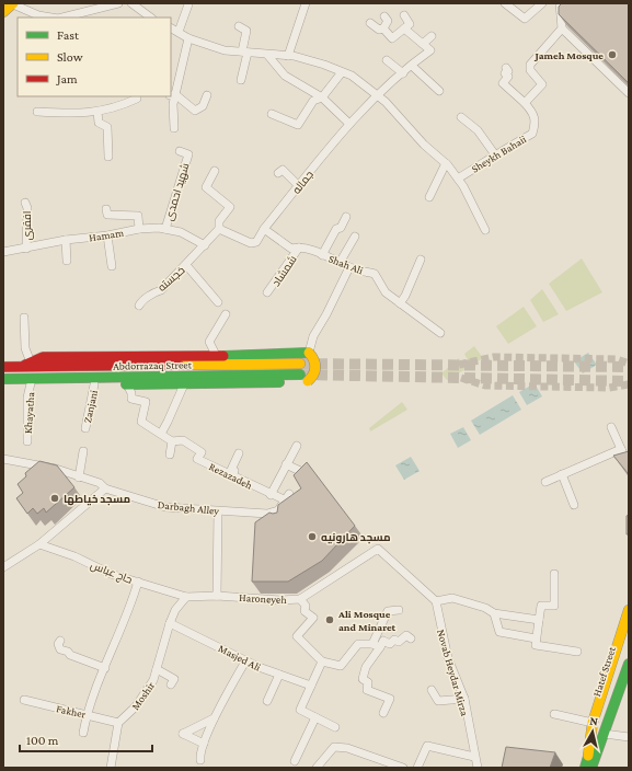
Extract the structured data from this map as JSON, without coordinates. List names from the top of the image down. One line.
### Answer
{"streets":{"main road":["Abdorrazaq Street","Hatef Street"],"street":["Sheykh Bahaii","جماله","شهید احمدی","افقری","Hamam","Shah Ali","شمشاد","خجسته","Zanjani","Khayatha","Rezazadeh","Darbagh Alley","حاج عباس","Haroneyeh","Masjed Ali","Novab Heydar Mirza","Moshir","Fakher"]},"crossings":[["Sheykh Bahaii","جماله"],["جماله","Shah Ali"],["شهید احمدی","Hamam"],["افقری","Hamam"],["Shah Ali","شمشاد"],["Rezazadeh","Darbagh Alley"],["حاج عباس","Haroneyeh"],["حاج عباس","Moshir"],["Haroneyeh","Novab Heydar Mirza"],["Haroneyeh","Moshir"],["Masjed Ali","Moshir"],["Moshir","Fakher"]],"places":["Jameh Mosque","مسجد خیاطها","مسجد هارونیه","Ali Mosque and Minaret"],"legend":["Fast","Slow","Jam"],"scale_bar":"100 m","north":"top"}
